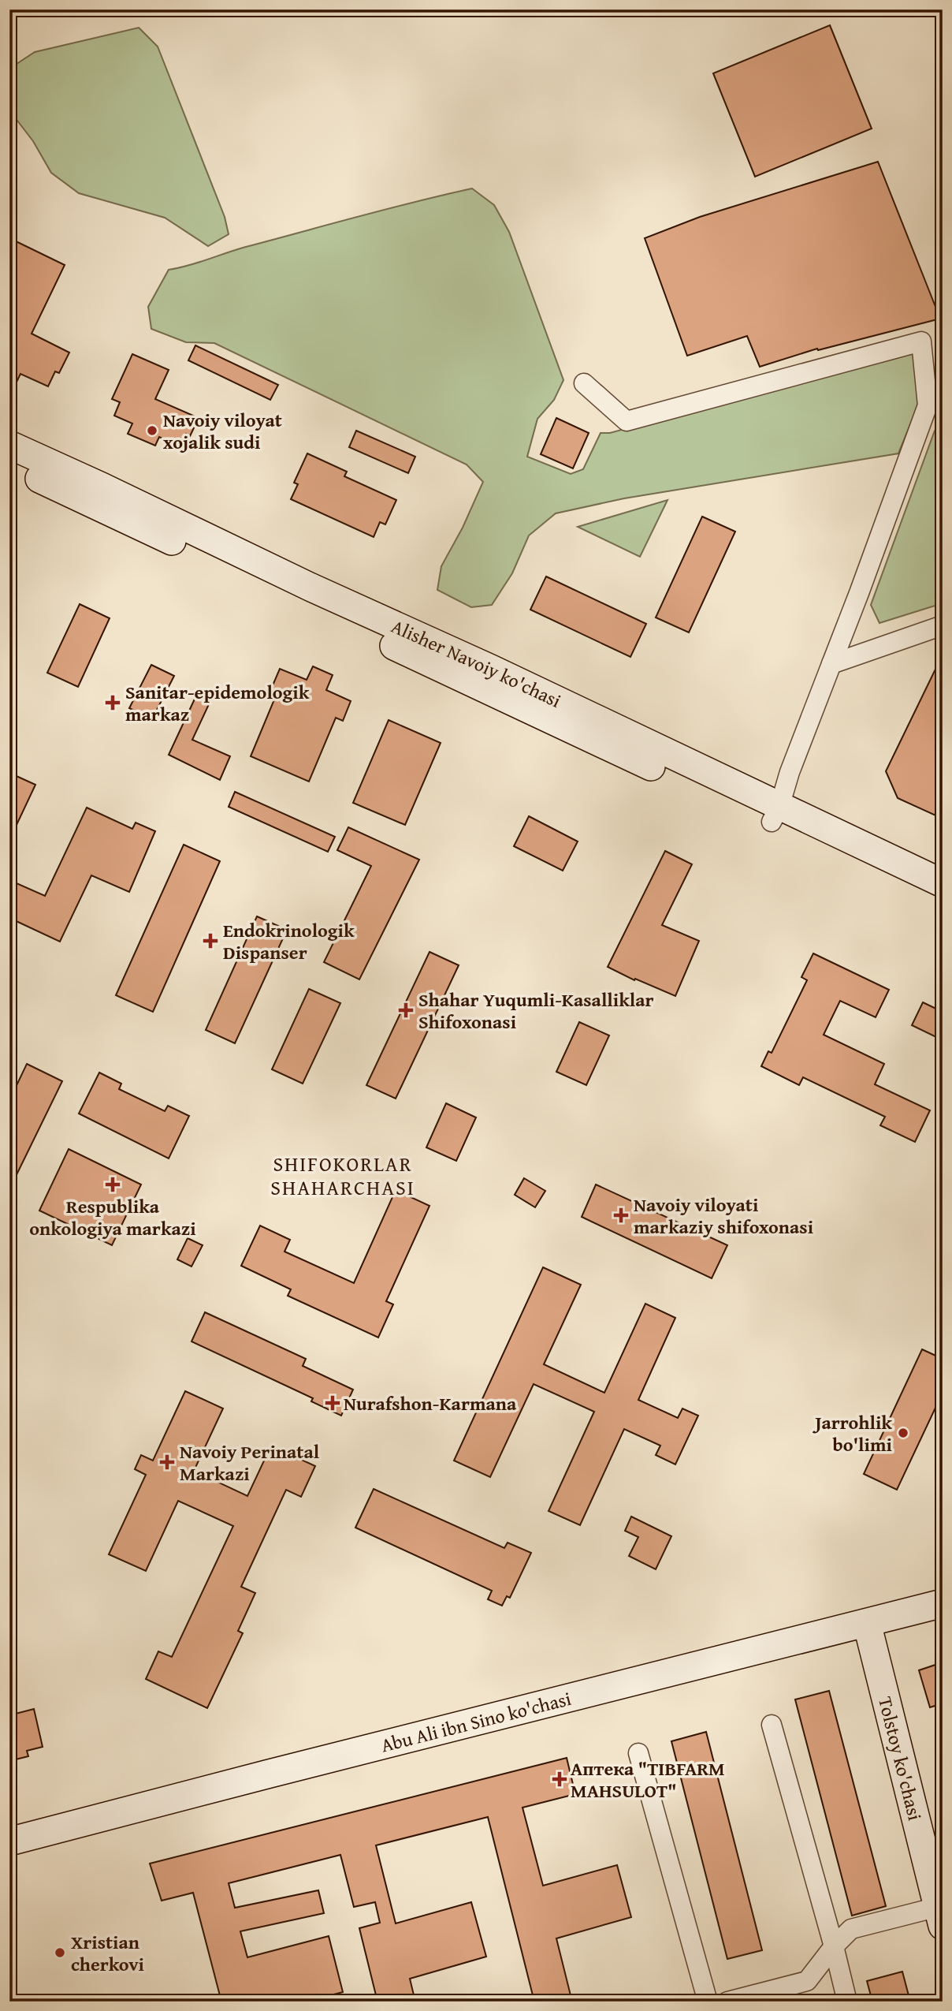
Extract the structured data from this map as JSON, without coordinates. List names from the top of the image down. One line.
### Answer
{"streets":{"street":["Alisher Navoiy ko'chasi","Abu Ali ibn Sino ko'chasi","Tolstoy ko'chasi"]},"crossings":[["Abu Ali ibn Sino ko'chasi","Tolstoy ko'chasi"]],"districts":["SHIFOKORLAR SHAHARCHASI"],"places":{"other":["Navoiy viloyat xojalik sudi","Jarrohlik bo'limi","Xristian cherkovi"],"health":["Sanitar-epidemologik markaz","Endokrinologik Dispanser","Shahar Yuqumli-Kasalliklar Shifoxonasi","Respublika onkologiya markazi","Navoiy viloyati markaziy shifoxonasi","Nurafshon-Karmana","Navoiy Perinatal Markazi","Аптека \"TIBFARM MAHSULOT\""]}}
